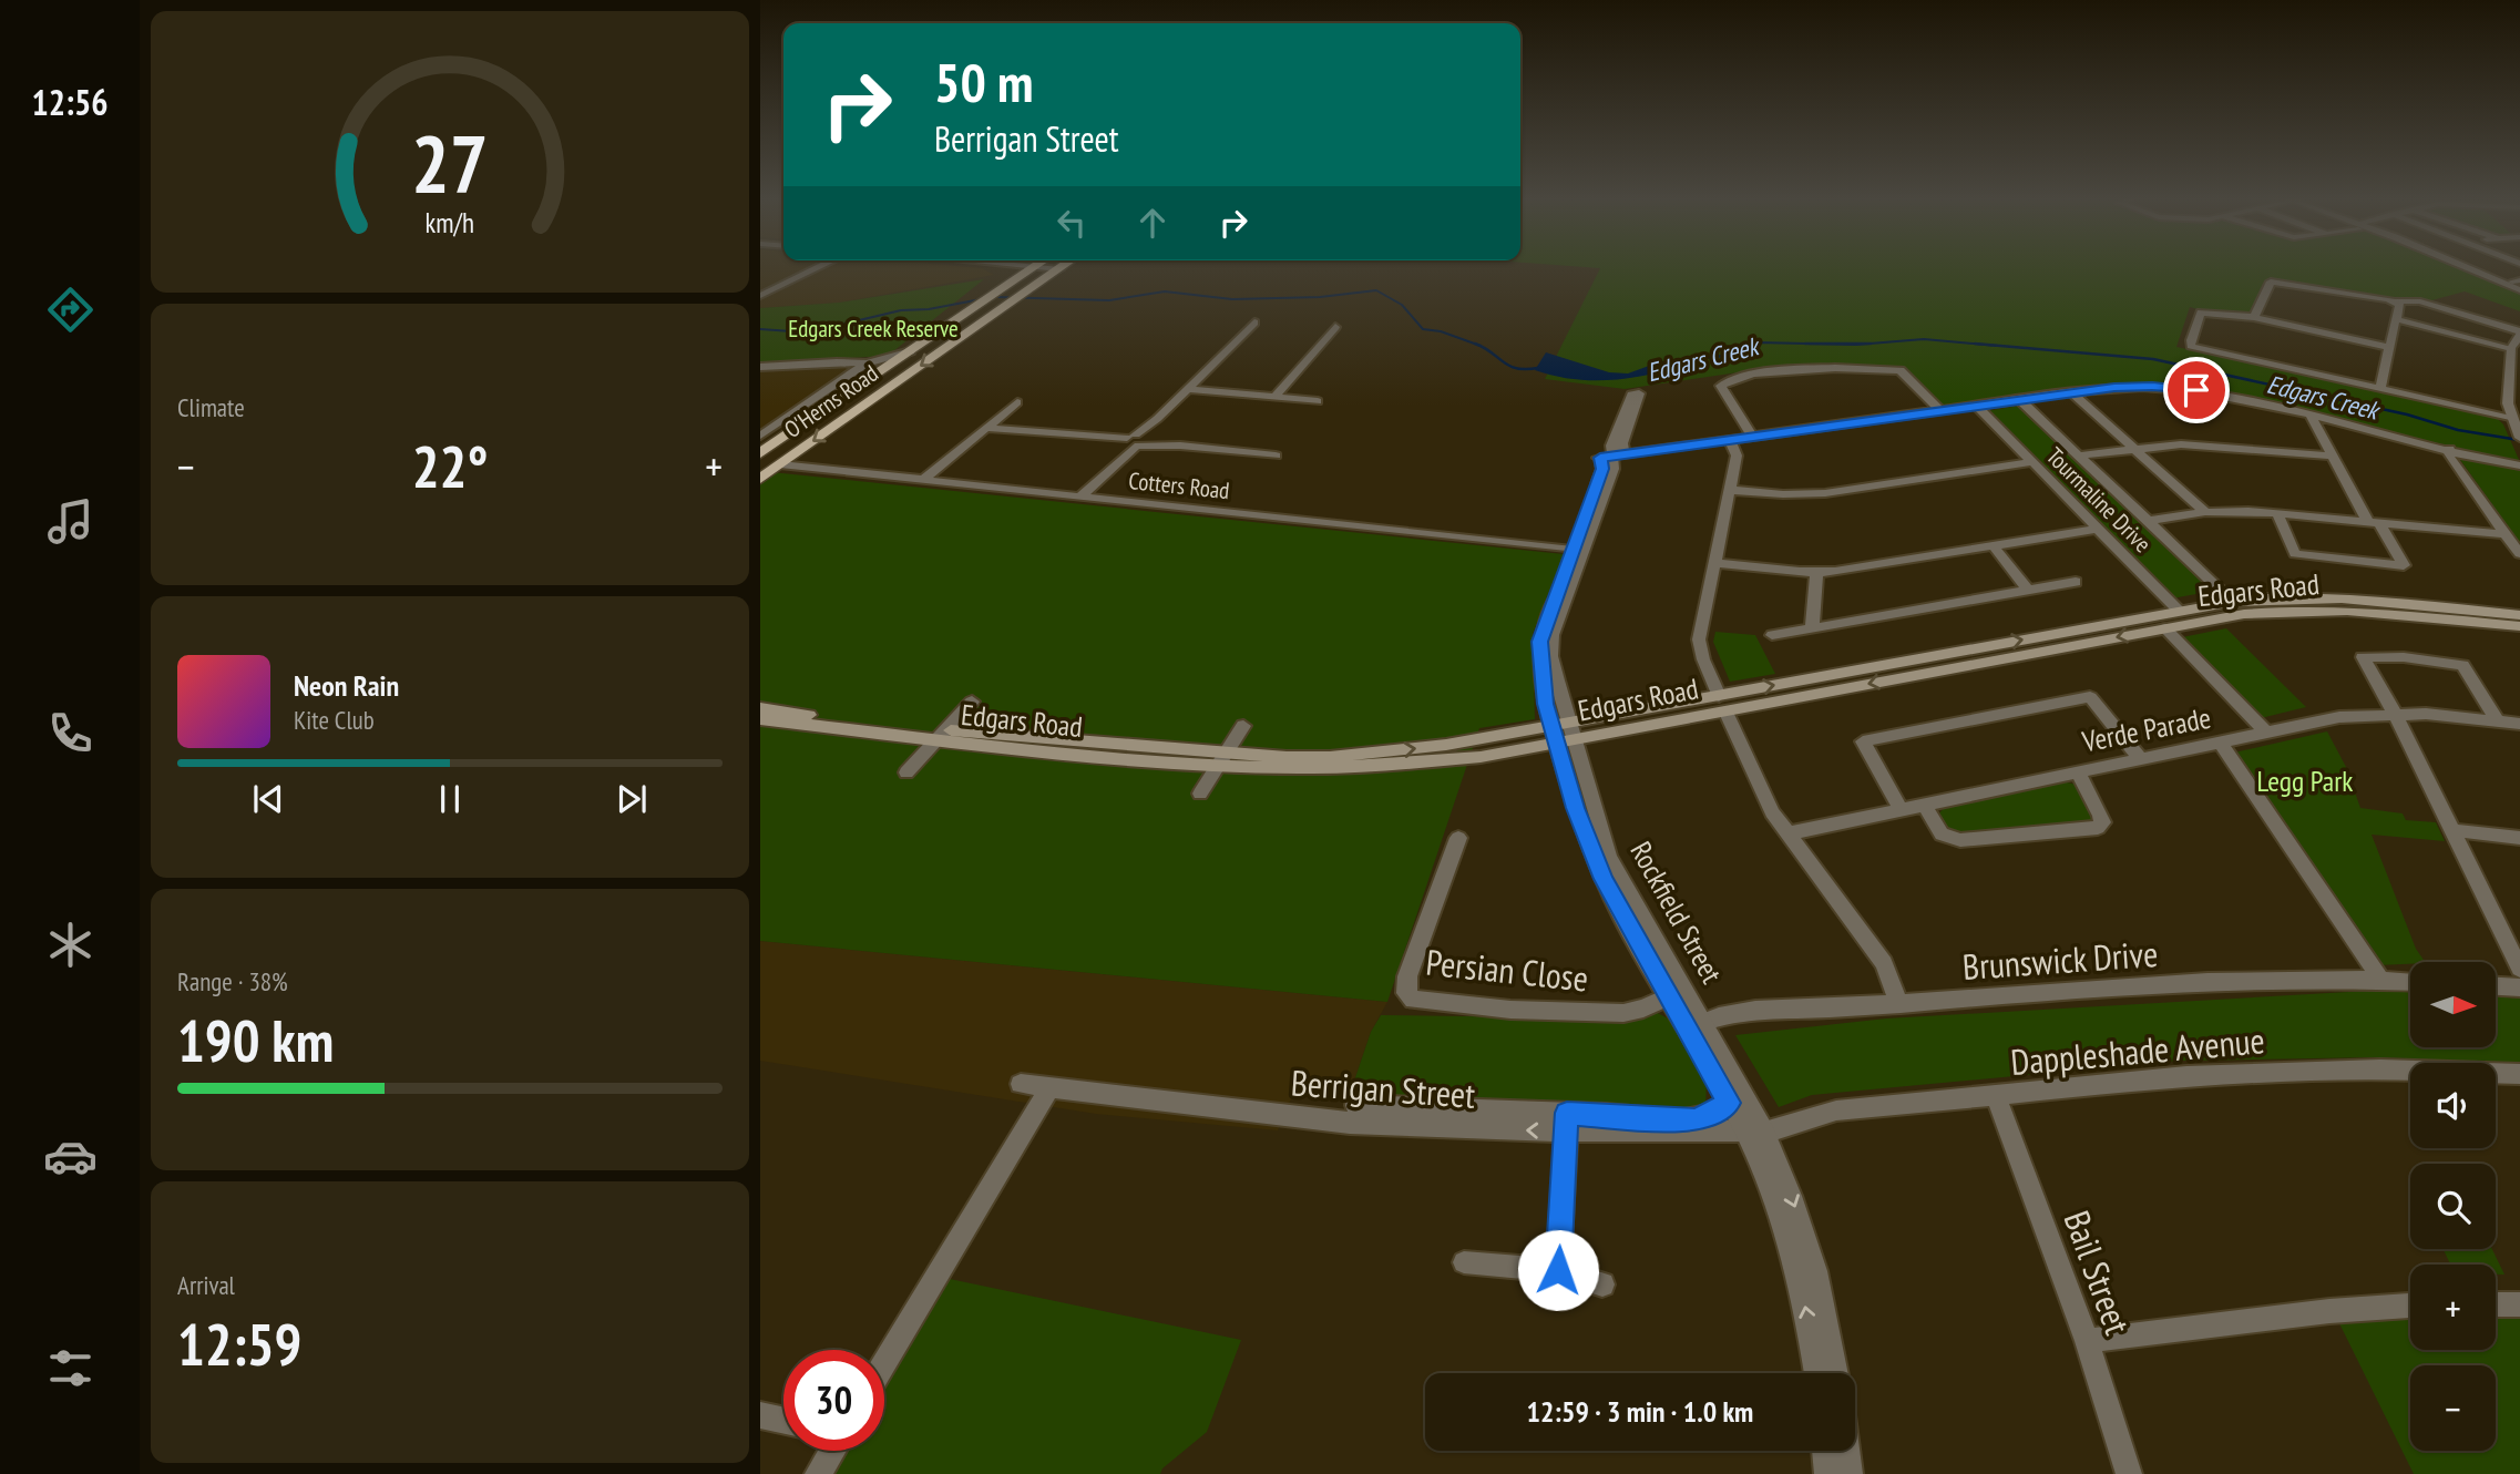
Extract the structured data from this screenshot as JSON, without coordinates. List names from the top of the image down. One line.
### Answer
{"streets":{"main road":["O'Herns Road","Edgars Road"],"street":["Cotters Road","Tourmaline Drive","Verde Parade","Rockfield Street","Brunswick Drive","Persian Close","Dappleshade Avenue","Berrigan Street","Bail Street"]},"crossings":[["O'Herns Road","Cotters Road"],["Cotters Road","Rockfield Street"],["Tourmaline Drive","Edgars Road"],["Edgars Road","Rockfield Street"],["Rockfield Street","Brunswick Drive"],["Rockfield Street","Persian Close"],["Rockfield Street","Dappleshade Avenue"],["Rockfield Street","Berrigan Street"],["Dappleshade Avenue","Berrigan Street"],["Dappleshade Avenue","Bail Street"]],"water":["Edgars Creek"],"parks":["Edgars Creek Reserve","Legg Park"],"north":"right","page":{"tabs":"12:56","turn":["50 m","Berrigan Street"],"tile":["Climate",["Range · 38%","190 km"],["Arrival","12:59"]],"heat":["−","22°","+"],"song":["Neon Rain","Kite Club"],"map_buttons":["+","−"],"limit":"30","trip":"12:59 · 3 min · 1.0 km","gauge":["27","km/h"]}}
